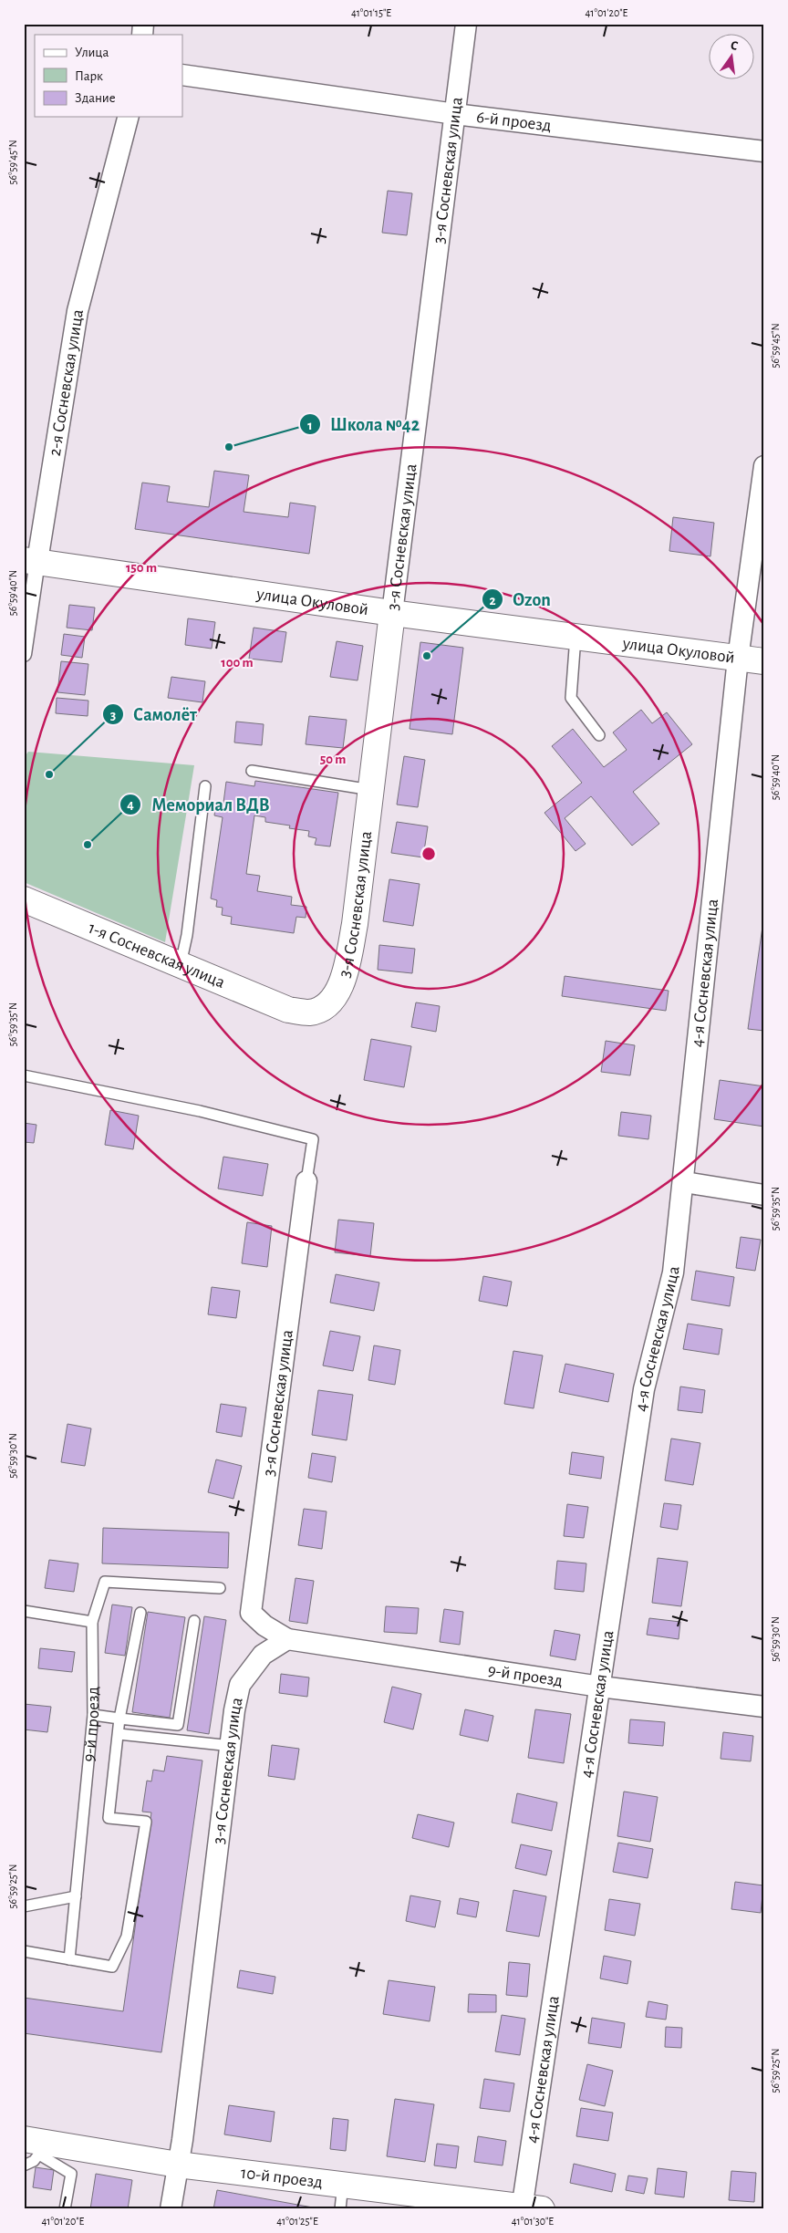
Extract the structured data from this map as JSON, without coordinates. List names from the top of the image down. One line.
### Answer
{"streets":{"main road":["3-я Сосневская улица","улица Окуловой","1-я Сосневская улица","10-й проезд"],"street":["6-й проезд","2-я Сосневская улица","4-я Сосневская улица","9-й проезд"]},"crossings":[["6-й проезд","3-я Сосневская улица"],["3-я Сосневская улица","улица Окуловой"],["3-я Сосневская улица","1-я Сосневская улица"],["3-я Сосневская улица","9-й проезд"],["3-я Сосневская улица","10-й проезд"],["2-я Сосневская улица","улица Окуловой"],["улица Окуловой","4-я Сосневская улица"],["4-я Сосневская улица","9-й проезд"],["4-я Сосневская улица","10-й проезд"]],"places":["Школа №42","Ozon","Самолёт","Мемориал ВДВ"],"legend":["Улица","Парк","Здание"],"north":"top","coordinates":["41°01'15\"E","41°01'20\"E","56°59'45\"N","56°59'40\"N","56°59'35\"N","56°59'30\"N","56°59'25\"N","41°01'25\"E","41°01'30\"E"],"rings":["150 m","100 m","50 m"]}
